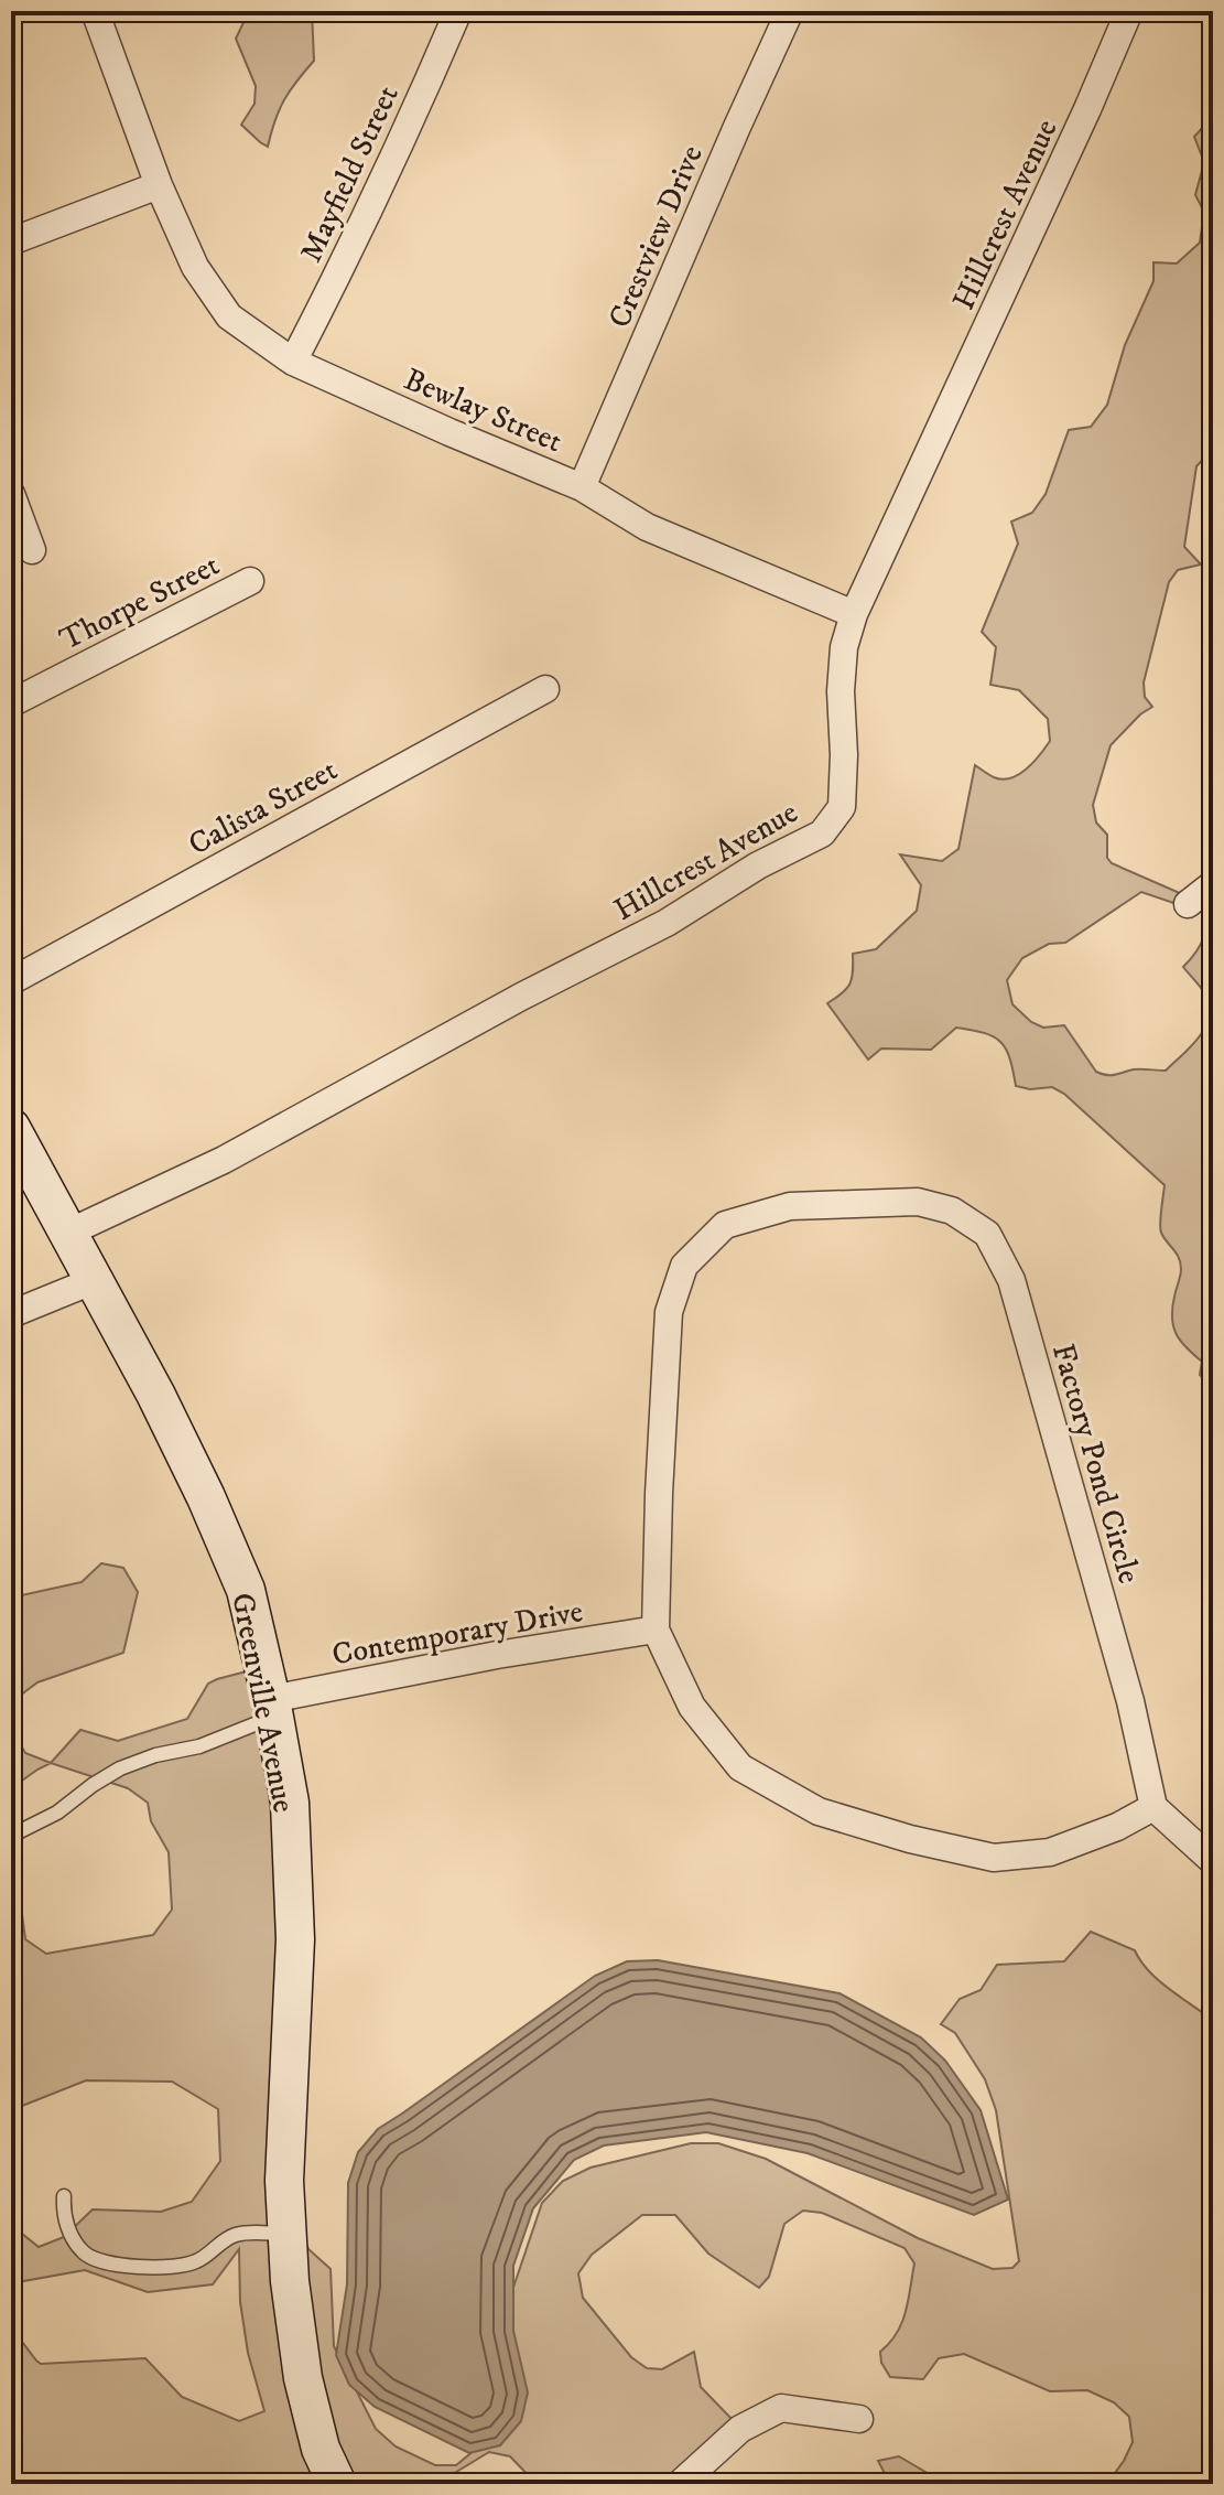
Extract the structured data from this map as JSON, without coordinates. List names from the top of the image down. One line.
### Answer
{"streets":{"main road":["Greenville Avenue"],"street":["Mayfield Street","Hillcrest Avenue","Crestview Drive","Bewlay Street","Thorpe Street","Calista Street","Factory Pond Circle","Contemporary Drive"]},"crossings":[["Mayfield Street","Bewlay Street"],["Hillcrest Avenue","Bewlay Street"],["Hillcrest Avenue","Greenville Avenue"],["Crestview Drive","Bewlay Street"],["Factory Pond Circle","Contemporary Drive"],["Contemporary Drive","Greenville Avenue"]]}
